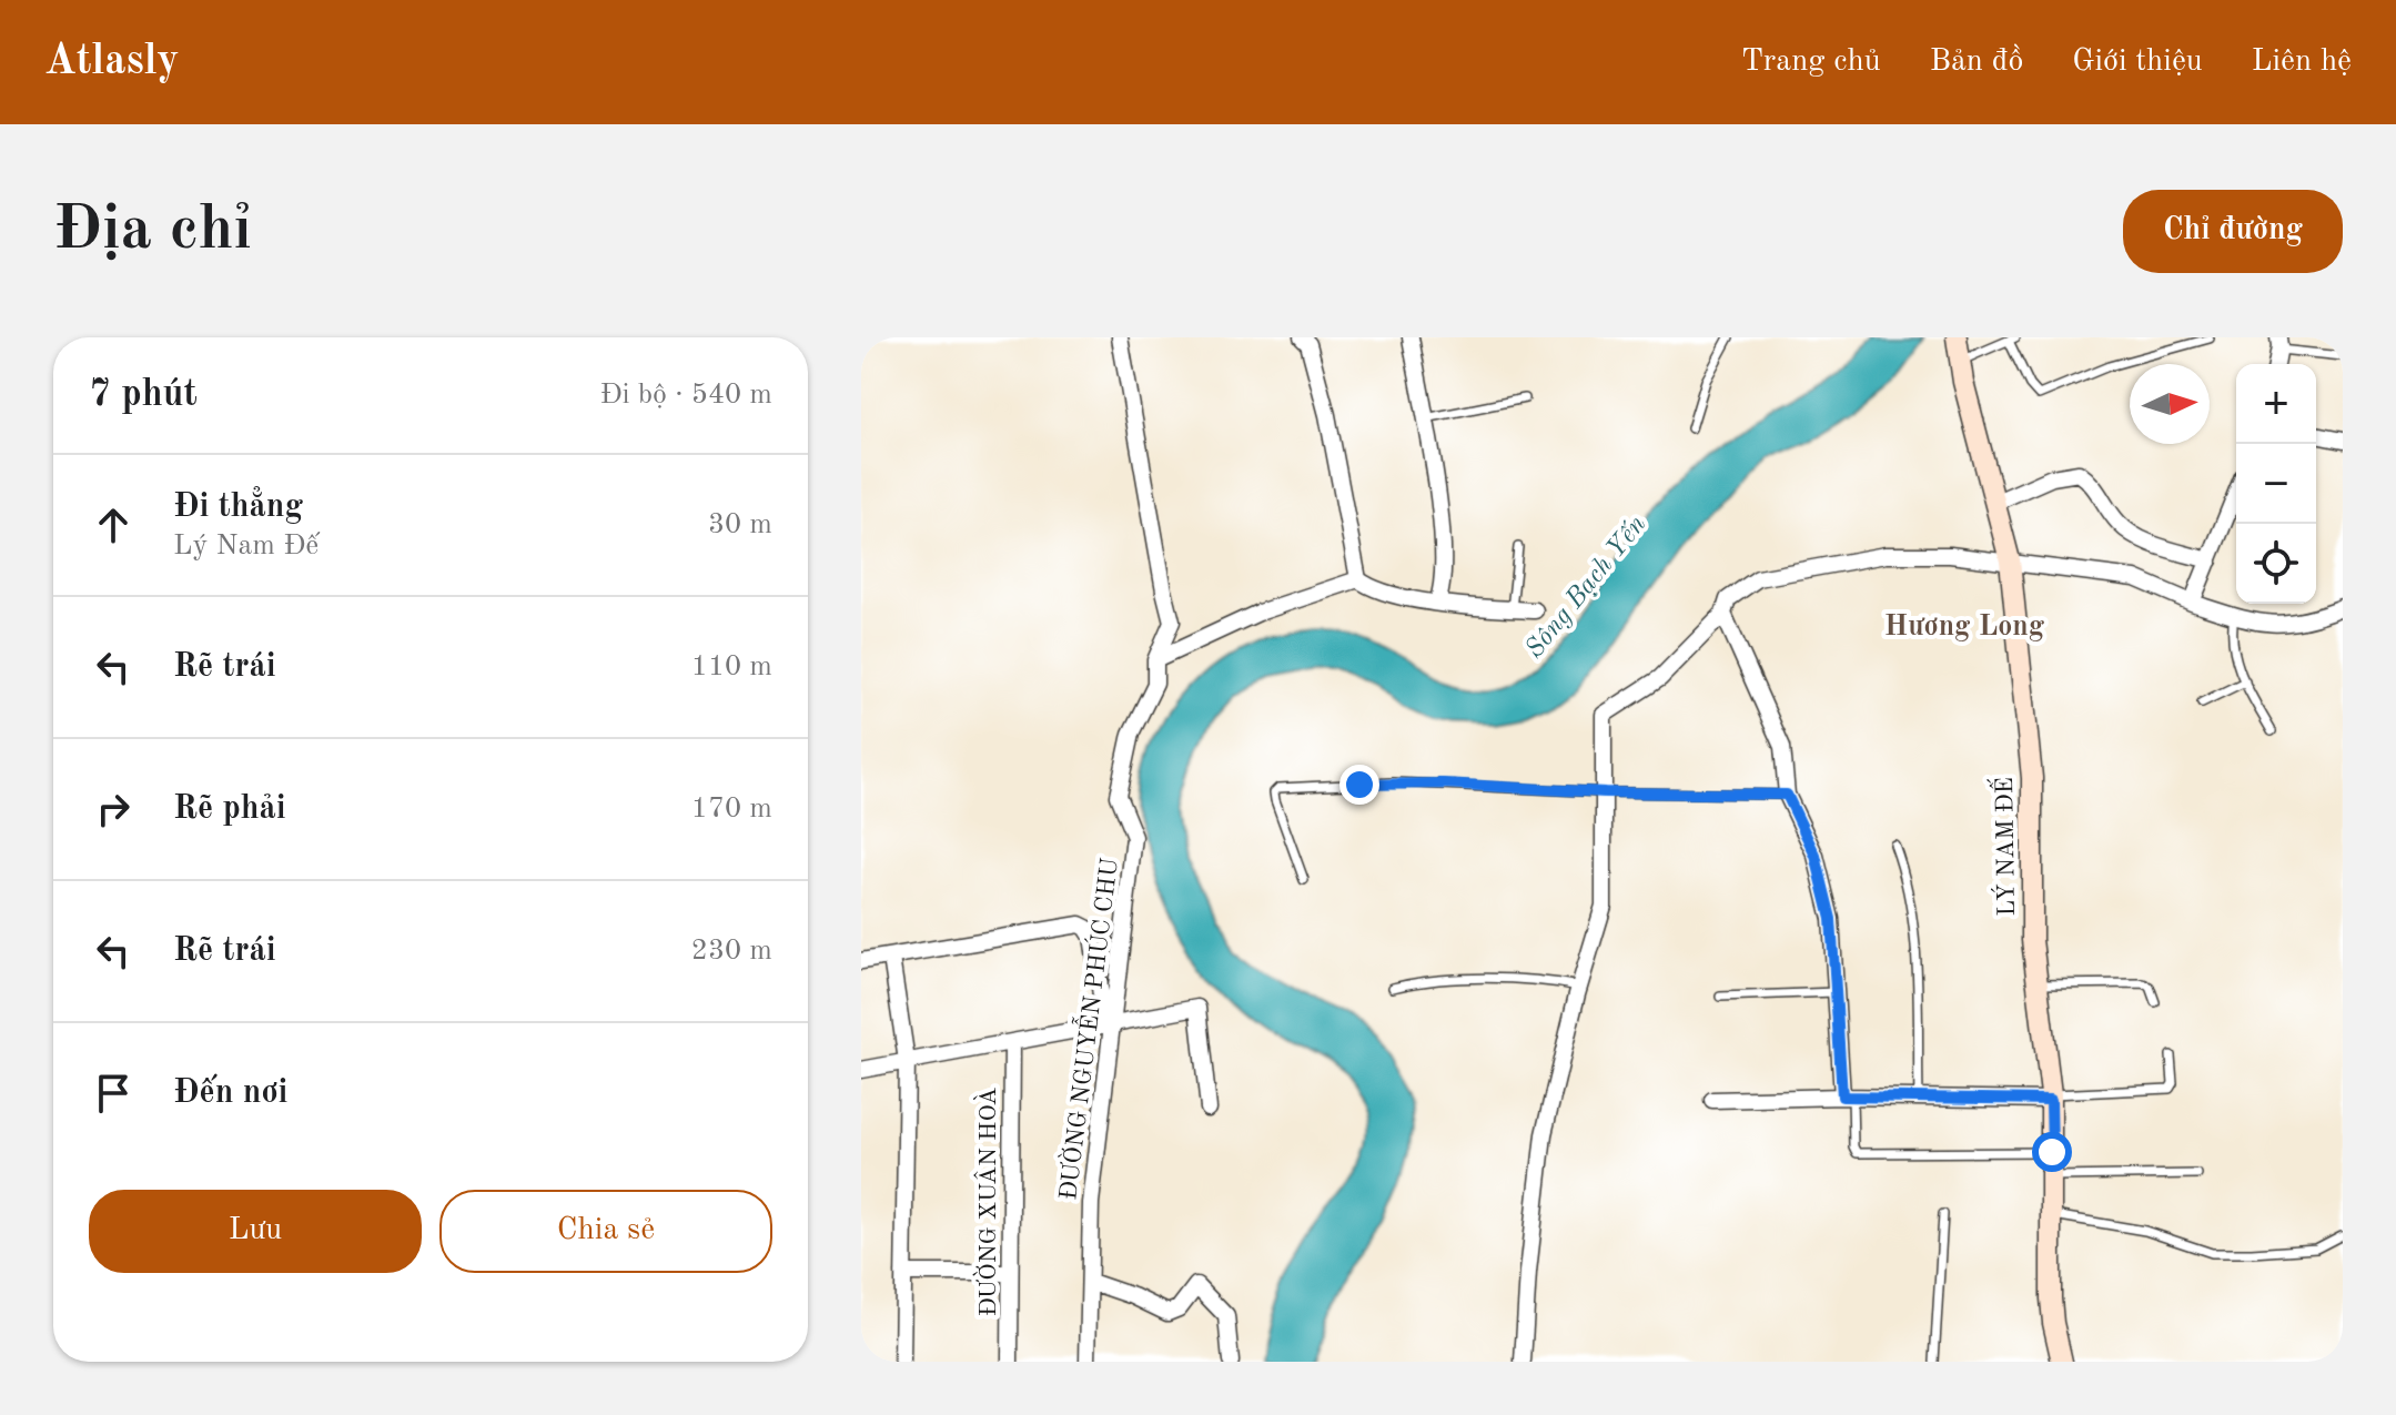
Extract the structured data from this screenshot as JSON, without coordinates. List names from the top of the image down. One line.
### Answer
{"streets":{"street":["LÝ NAM ĐẾ","ĐƯỜNG NGUYỄN PHÚC CHU","ĐƯỜNG XUÂN HOÀ"]},"districts":["Hương Long"],"water":["Sông Bạch Yến"],"north":"right","page":{"header":"Atlasly","nav":["Trang chủ","Bản đồ","Giới thiệu","Liên hệ"],"buttons":["Chỉ đường",["Lưu","Chia sẻ"]],"title":"Địa chỉ","heading":["7 phút","Đi bộ · 540 m"],"map_buttons":["+","−"],"list":[["Đi thẳng","Lý Nam Đế","30 m"],["Rẽ trái","110 m"],["Rẽ phải","170 m"],["Rẽ trái","230 m"],"Đến nơi"]}}
